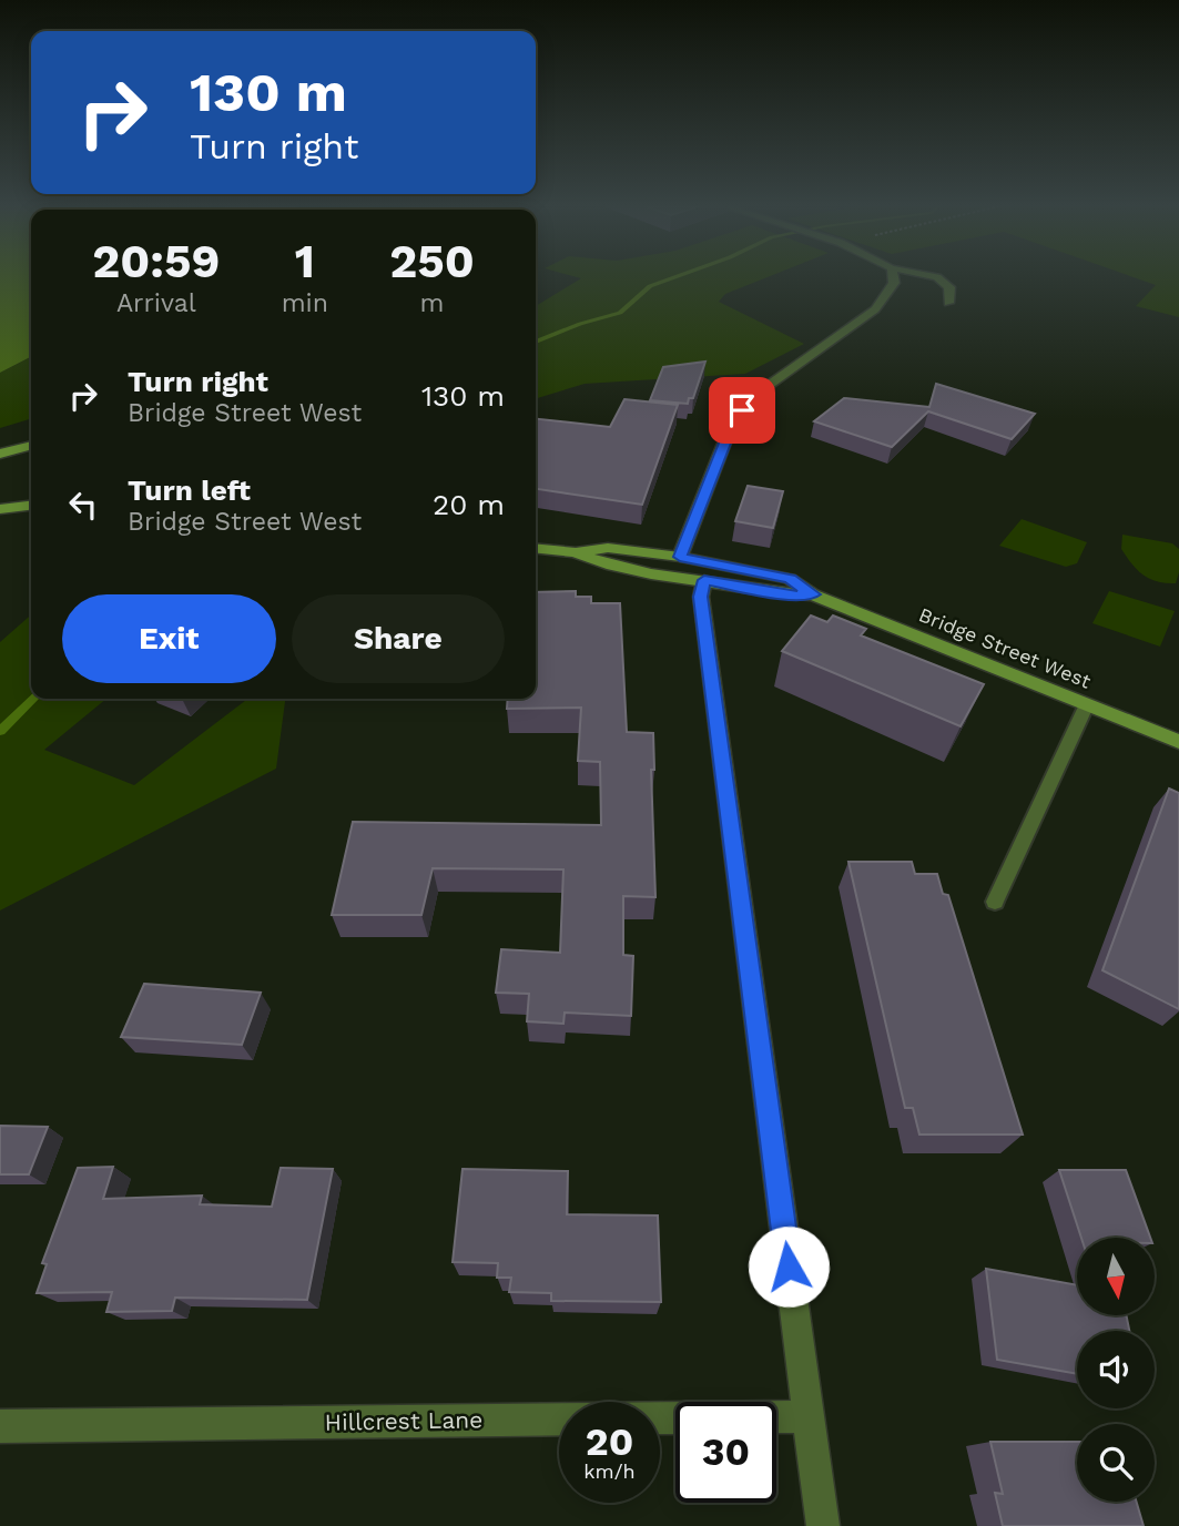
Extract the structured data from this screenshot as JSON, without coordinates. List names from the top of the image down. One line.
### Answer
{"streets":{"main road":["Bridge Street West"],"street":["Hillcrest Lane"]},"north":"bottom","page":{"turn":["130 m","Turn right"],"eta":["20:59","Arrival","1","min","250","m"],"list":[{"name":"Turn right","note":"Bridge Street West","value":"130 m"},{"name":"Turn left","note":"Bridge Street West","value":"20 m"}],"buttons":["Exit","Share"],"speed":"20 km/h","limit":"30"}}
